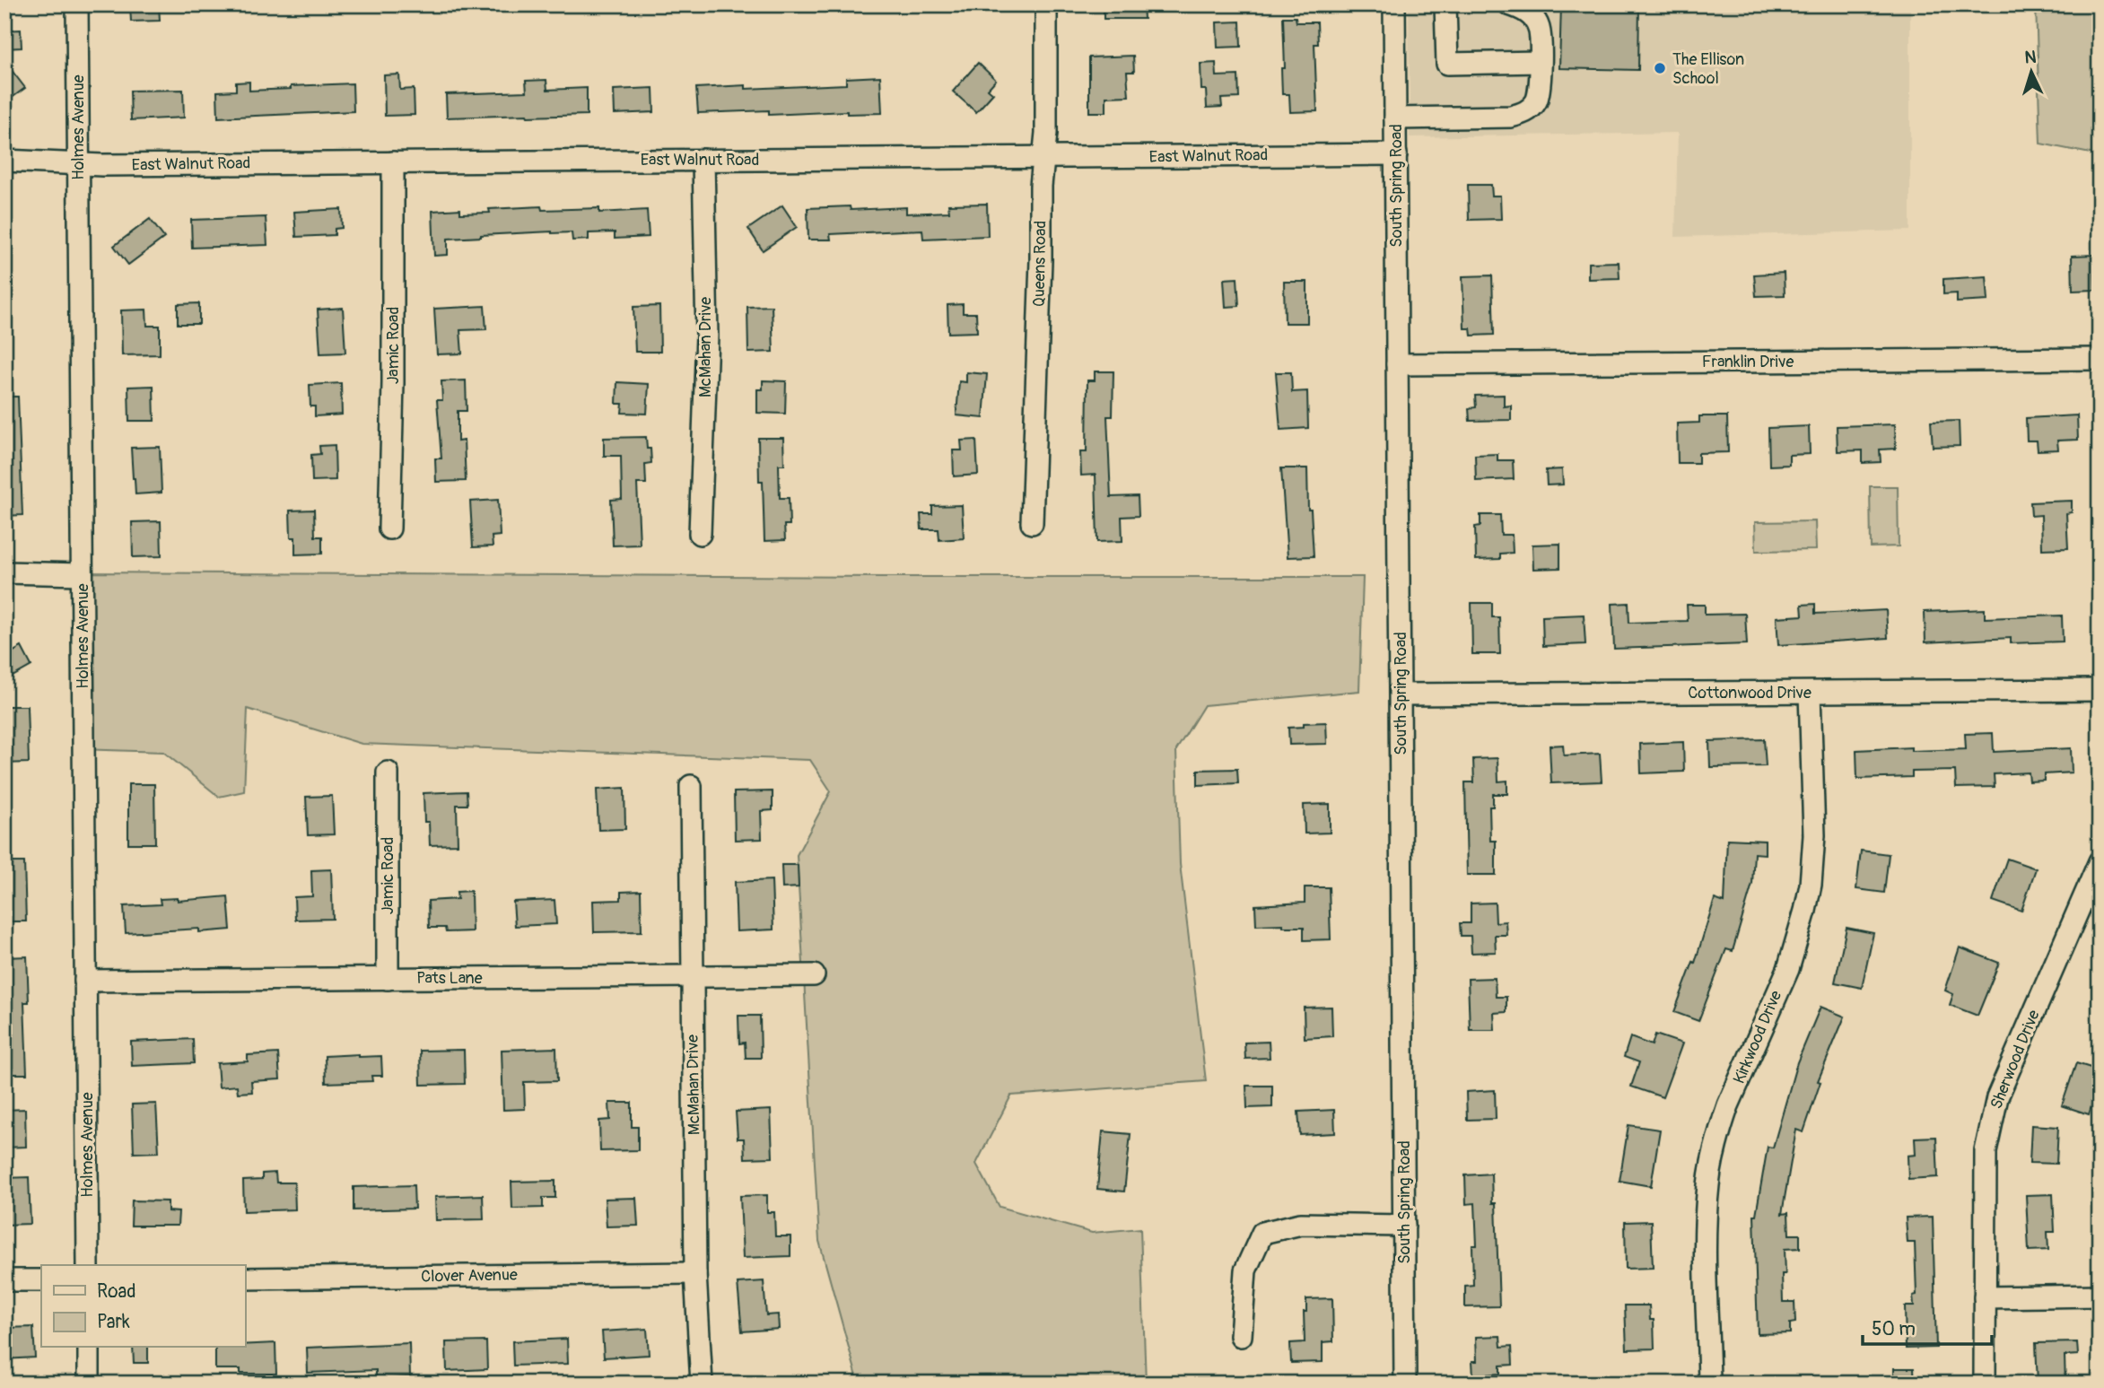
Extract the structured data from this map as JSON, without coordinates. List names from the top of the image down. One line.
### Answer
{"streets":{"street":["Holmes Avenue","East Walnut Road","South Spring Road","Queens Road","Jamic Road","McMahan Drive","Franklin Drive","Cottonwood Drive","Pats Lane","Kirkwood Drive","Sherwood Drive","Clover Avenue"]},"crossings":[["Holmes Avenue","East Walnut Road"],["Holmes Avenue","Pats Lane"],["East Walnut Road","South Spring Road"],["East Walnut Road","Queens Road"],["East Walnut Road","Jamic Road"],["East Walnut Road","McMahan Drive"],["South Spring Road","Franklin Drive"],["South Spring Road","Cottonwood Drive"],["Jamic Road","Pats Lane"],["McMahan Drive","Pats Lane"],["McMahan Drive","Clover Avenue"],["Cottonwood Drive","Kirkwood Drive"]],"places":["The Ellison School"],"legend":["Road","Park"],"scale_bar":"50 m","north":"top"}
